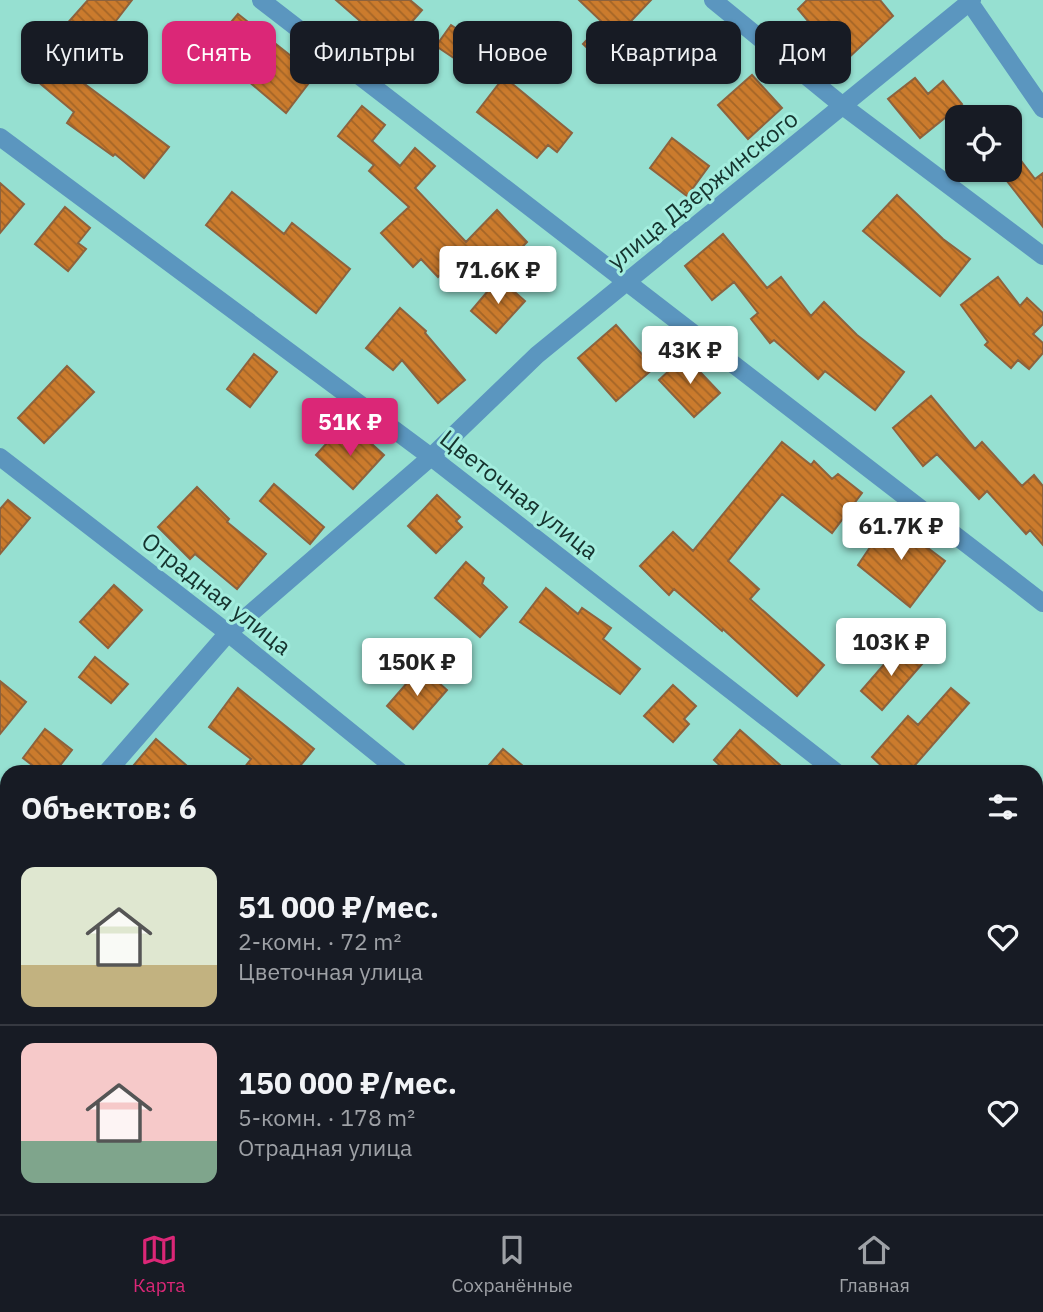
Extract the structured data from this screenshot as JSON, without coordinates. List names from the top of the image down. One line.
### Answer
{"streets":{"street":["улица Дзержинского","Цветочная улица","Отрадная улица"]},"crossings":[["улица Дзержинского","Цветочная улица"],["улица Дзержинского","Отрадная улица"]],"page":{"chip":["Купить","Снять","Фильтры","Новое","Квартира","Дом"],"price":["71.6K ₽","43K ₽","51K ₽","61.7K ₽","103K ₽","150K ₽"],"heading":"Объектов: 6","list":[{"name":"51 000 ₽/мес.","note":"2-комн. · 72 m² · Цветочная улица"},{"name":"150 000 ₽/мес.","note":"5-комн. · 178 m² · Отрадная улица"}],"tabs":["Карта","Сохранённые","Главная"]}}
